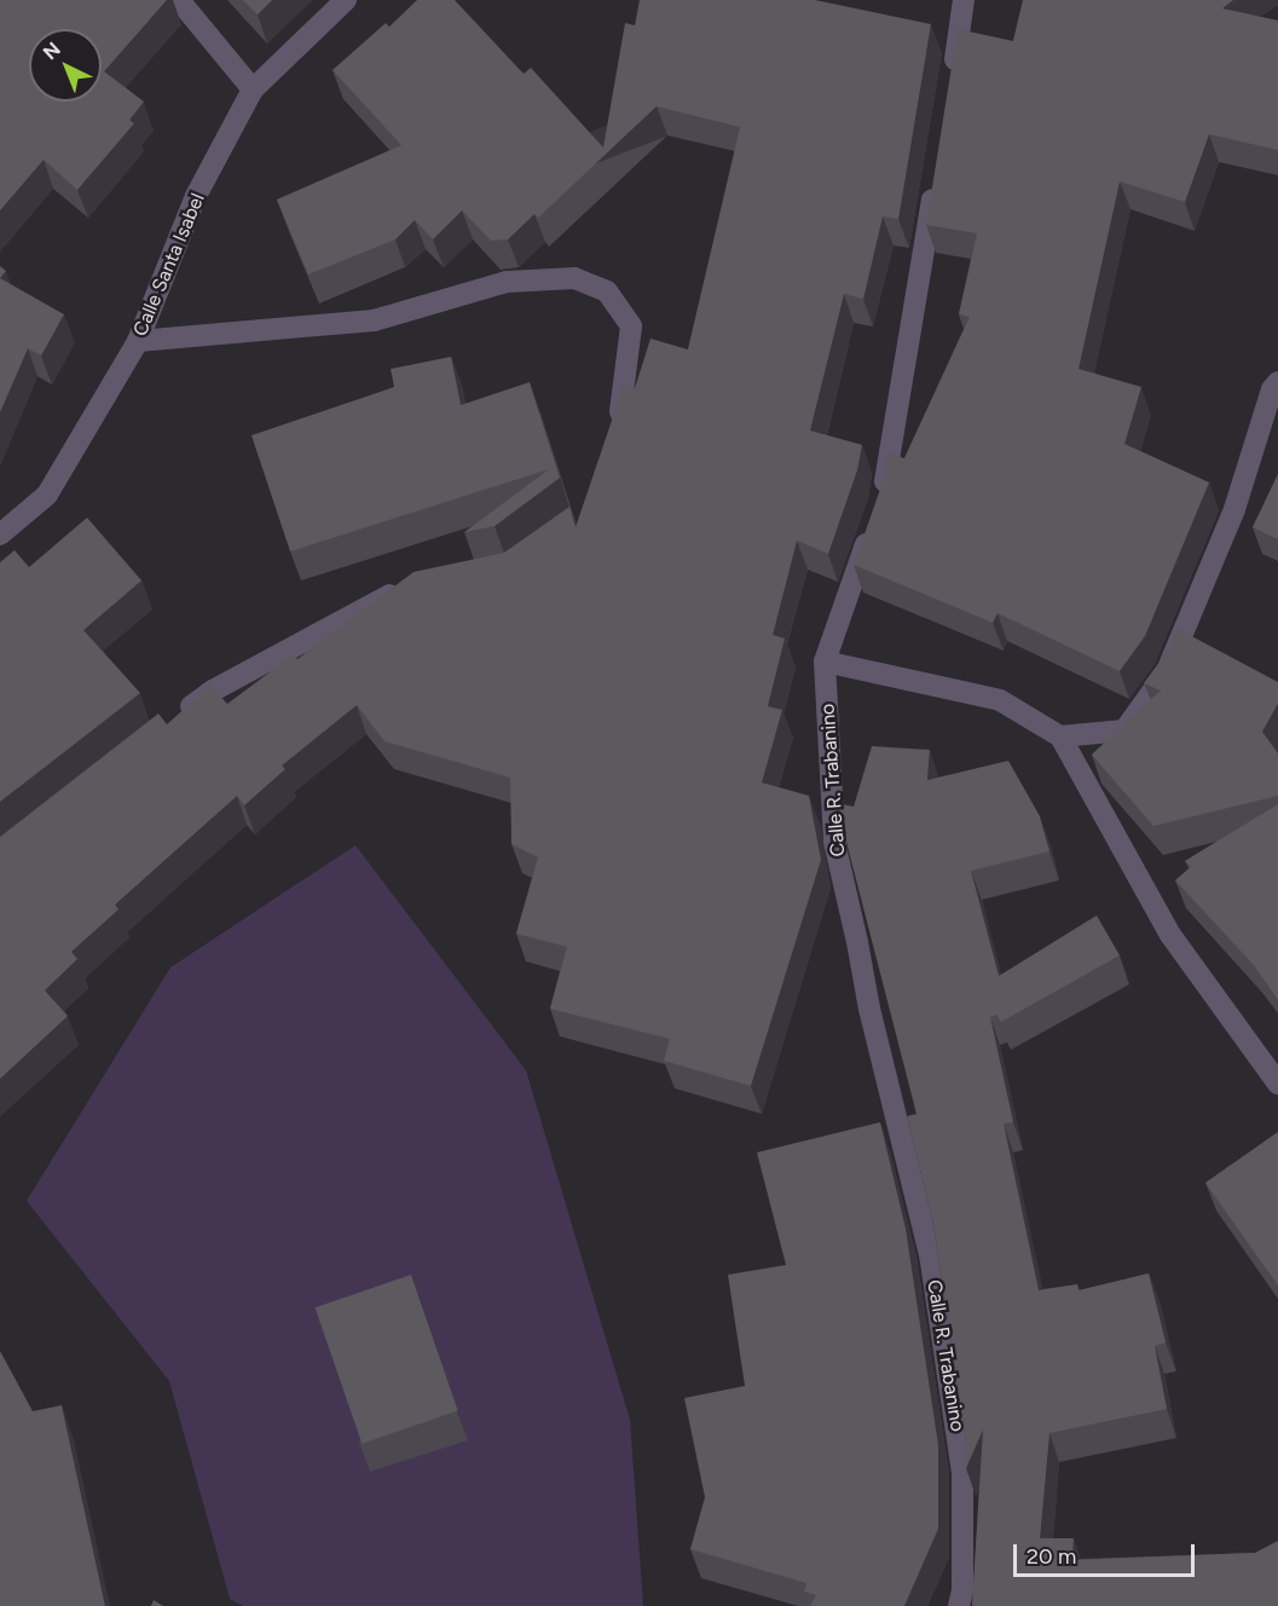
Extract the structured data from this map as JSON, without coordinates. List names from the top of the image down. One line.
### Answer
{"streets":{"street":["Calle Santa Isabel","Calle R. Trabanino"]},"scale_bar":"20 m","north":"top left"}
